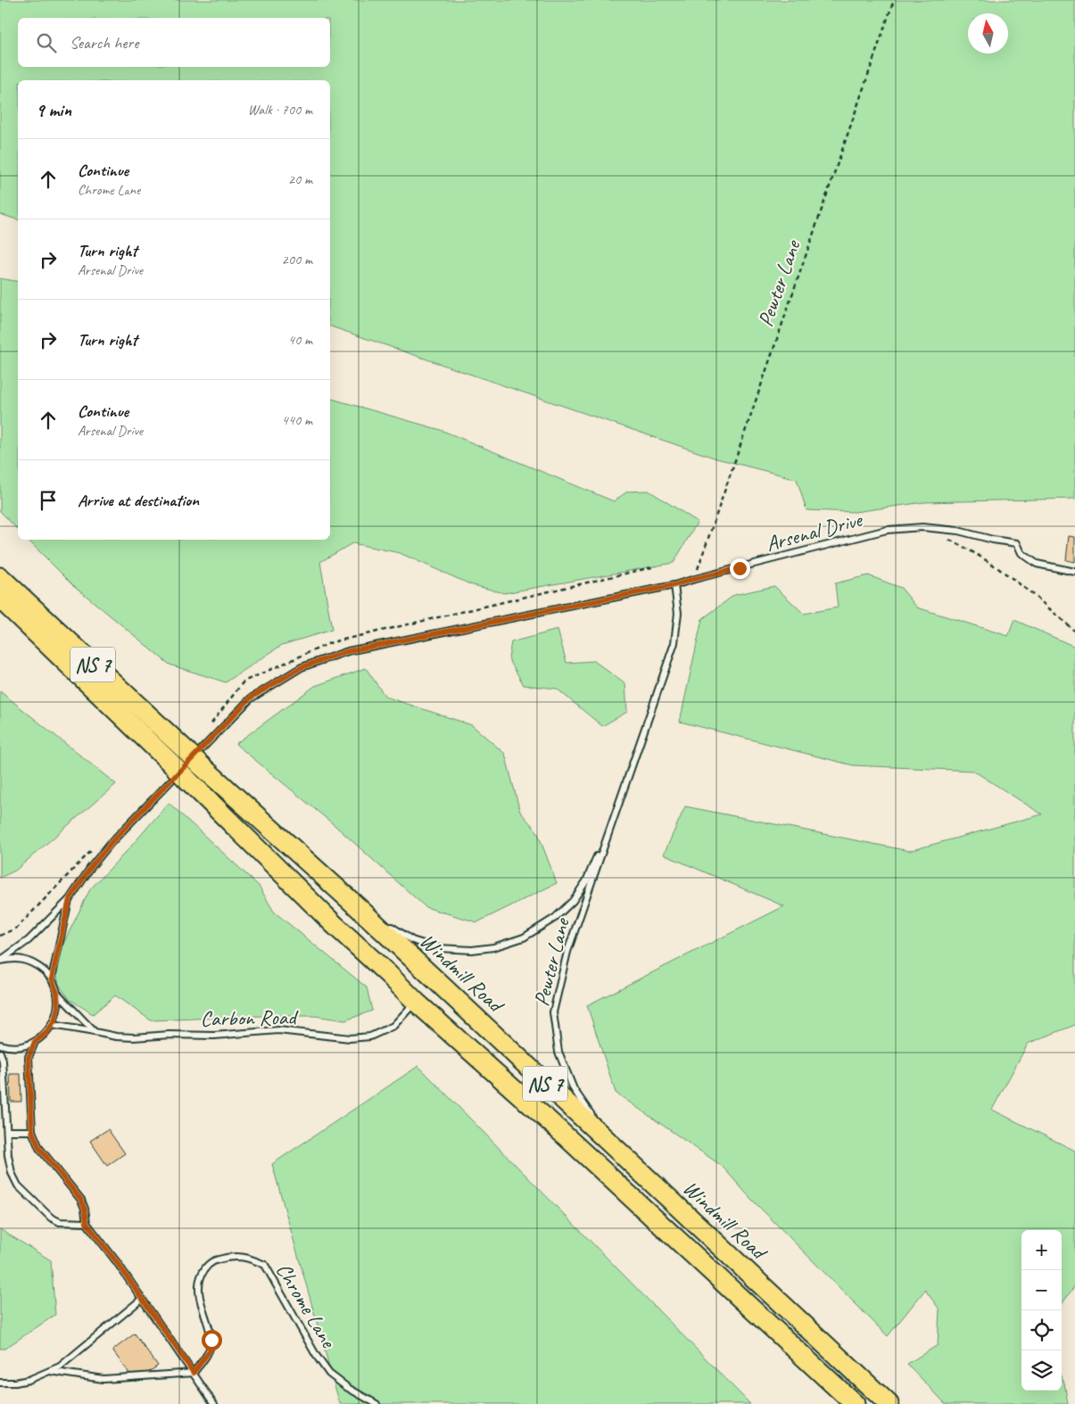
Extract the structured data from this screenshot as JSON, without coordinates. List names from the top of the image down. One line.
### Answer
{"streets":{"highway":["NS 7","Windmill Road"],"lane":["Pewter Lane","Arsenal Drive","Carbon Road","Chrome Lane"]},"crossings":[["Pewter Lane","Arsenal Drive"],["NS 7","Carbon Road"]],"north":"top","page":{"search":"Search here","heading":["9 min","Walk · 700 m"],"list":[["Continue","Chrome Lane","20 m"],["Turn right","Arsenal Drive","200 m"],["Turn right","40 m"],["Continue","Arsenal Drive","440 m"],"Arrive at destination"],"map_buttons":["+","−"]}}
